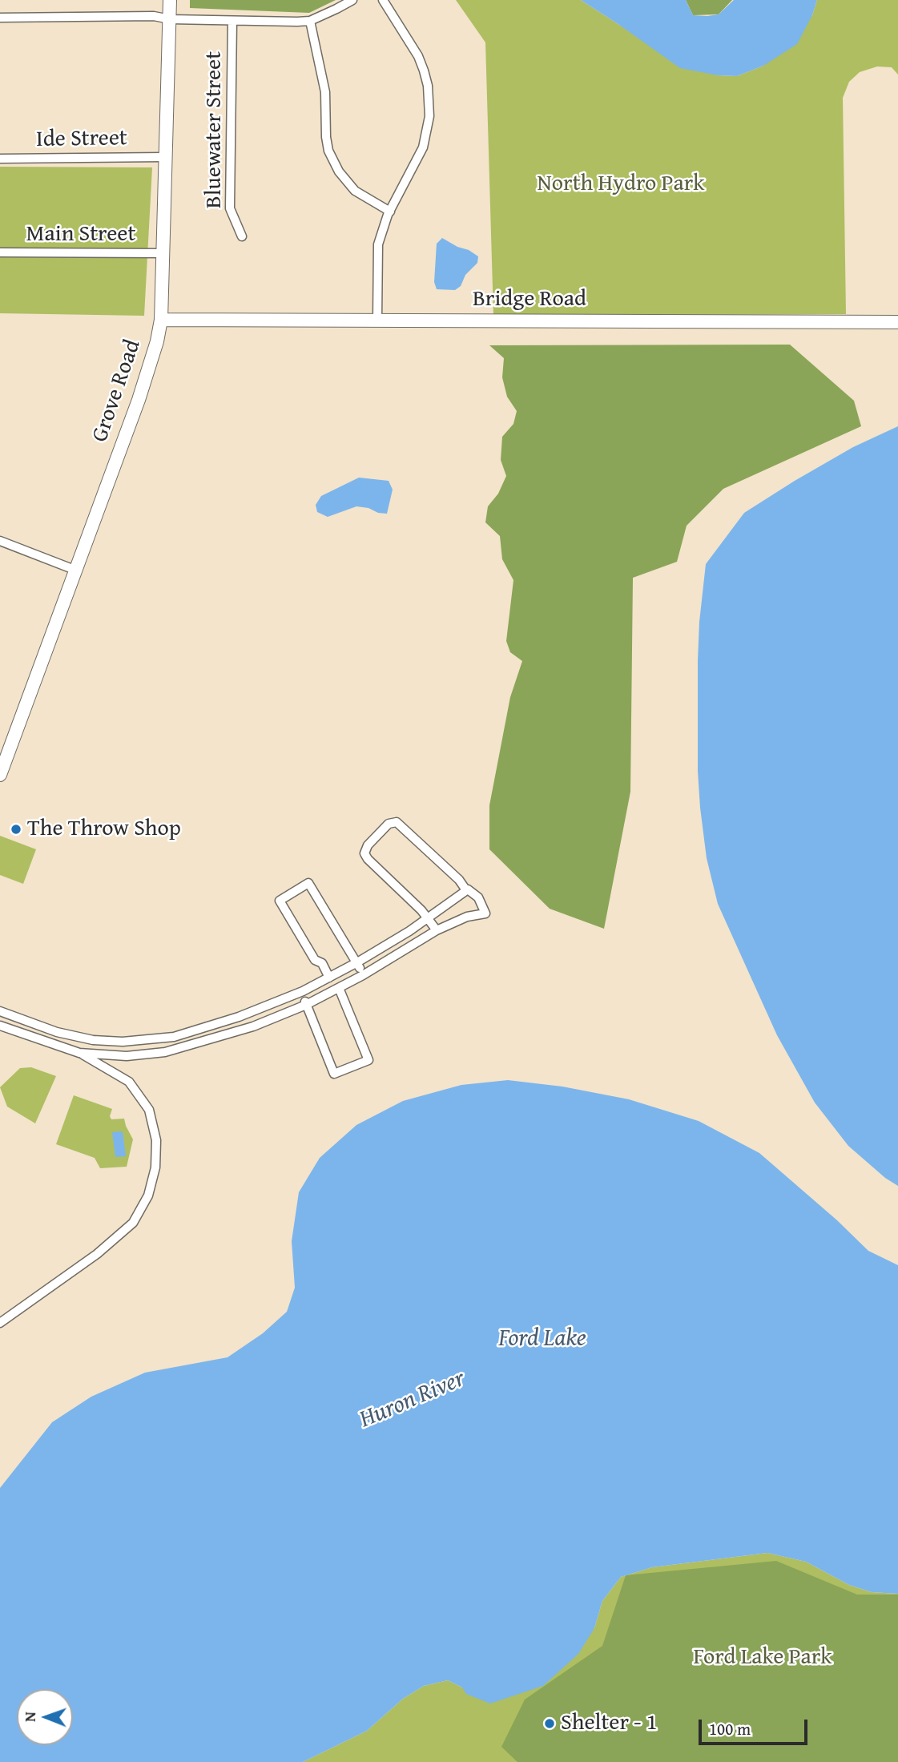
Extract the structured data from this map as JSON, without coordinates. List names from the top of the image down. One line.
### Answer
{"streets":{"main road":["Bridge Road","Grove Road"],"street":["Bluewater Street","Ide Street","Main Street"]},"crossings":[["Ide Street","Grove Road"],["Main Street","Grove Road"],["Bridge Road","Grove Road"]],"water":["Ford Lake","Huron River"],"parks":["North Hydro Park","Ford Lake Park"],"places":["The Throw Shop","Shelter - 1"],"scale_bar":"100 m","north":"left"}
